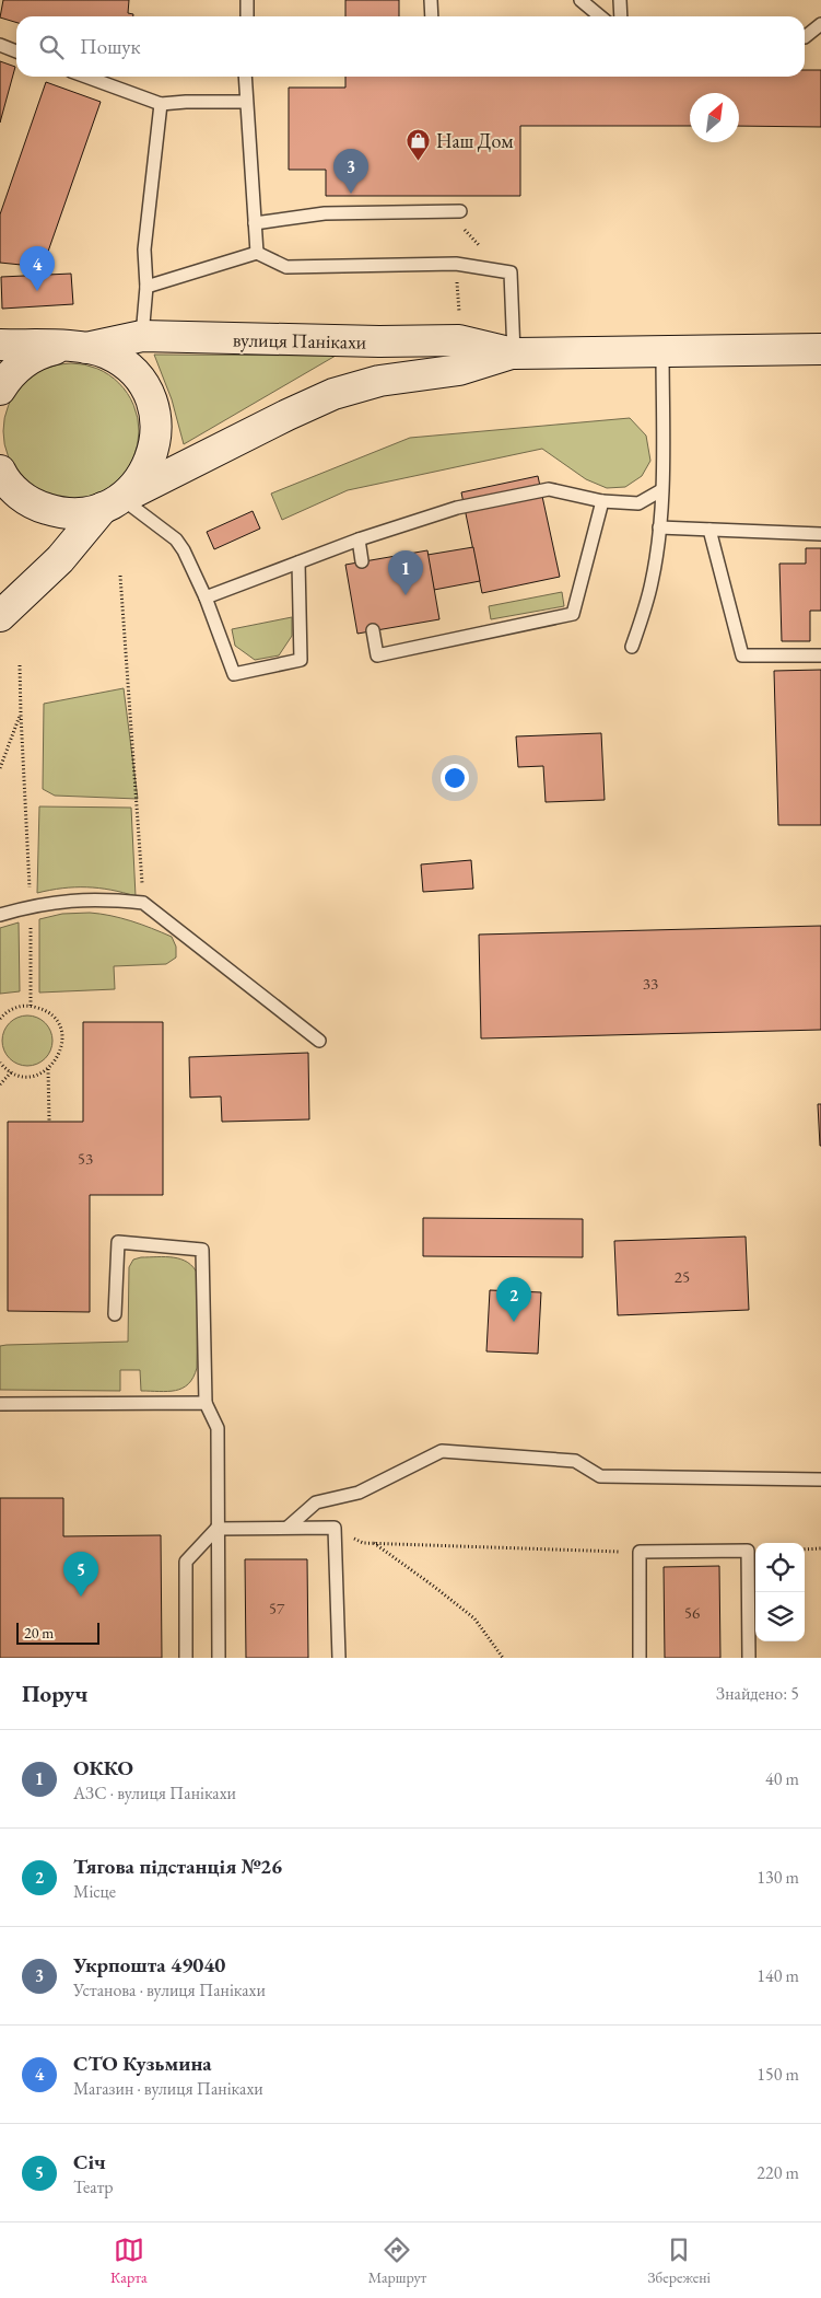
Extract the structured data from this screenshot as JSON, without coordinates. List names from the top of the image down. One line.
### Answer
{"streets":{"main road":["вулиця Панікахи"]},"places":{"shop":["Наш Дом"]},"house_numbers":["33","53","25","57","56"],"scale_bar":"20 m","north":"top right","page":{"search":"Пошук","pins":["3","4","1","2","5"],"scale":"20 m","heading":["Поруч","Знайдено: 5"],"list":[{"mark":"1","name":"ОККО","note":"АЗС · вулиця Панікахи","value":"40 m"},{"mark":"2","name":"Тягова пiдстанцiя №26","note":"Місце","value":"130 m"},{"mark":"3","name":"Укрпошта 49040","note":"Установа · вулиця Панікахи","value":"140 m"},{"mark":"4","name":"СТО Кузьмина","note":"Магазин · вулиця Панікахи","value":"150 m"},{"mark":"5","name":"Січ","note":"Театр","value":"220 m"}],"nav":["Карта","Маршрут","Збережені"]}}
